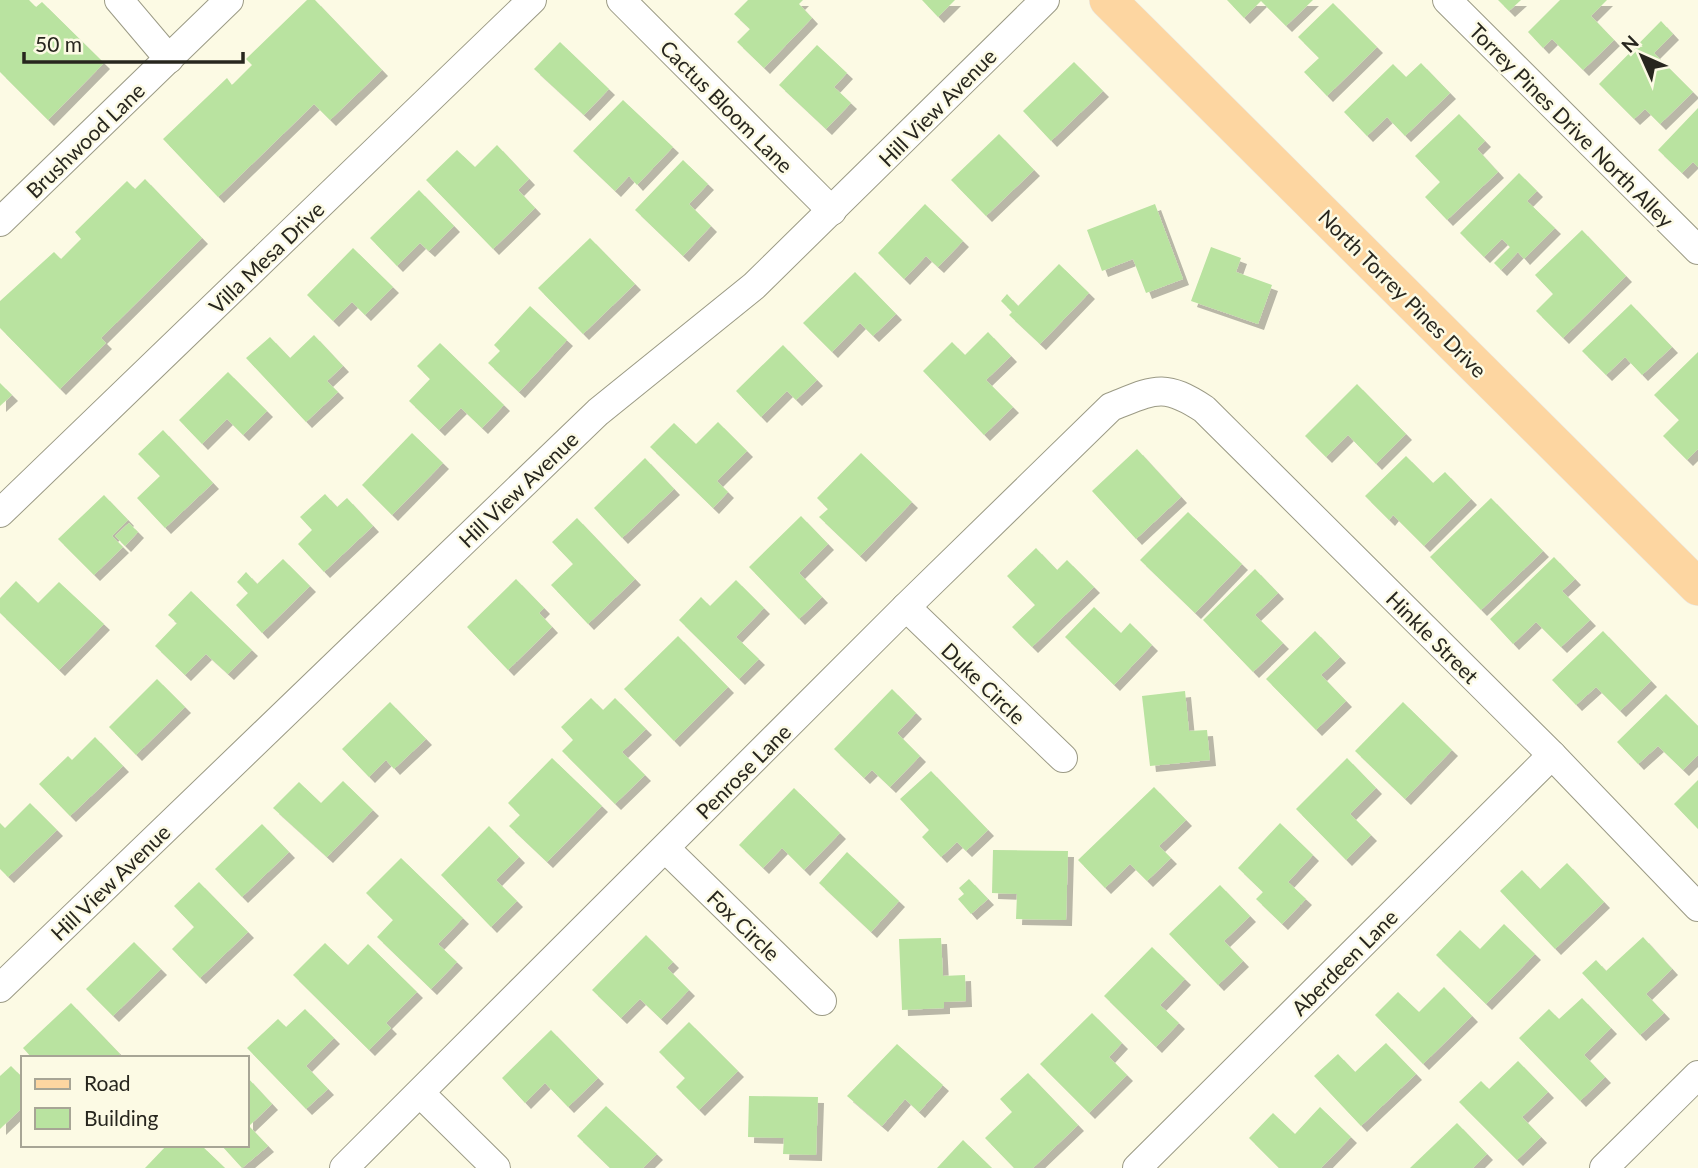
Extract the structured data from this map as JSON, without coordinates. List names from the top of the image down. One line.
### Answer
{"streets":{"main road":["North Torrey Pines Drive"],"street":["Cactus Bloom Lane","Hill View Avenue","Torrey Pines Drive North Alley","Brushwood Lane","Villa Mesa Drive","Hinkle Street","Duke Circle","Penrose Lane","Fox Circle","Aberdeen Lane"]},"crossings":[["Cactus Bloom Lane","Hill View Avenue"],["Hinkle Street","Penrose Lane"],["Hinkle Street","Aberdeen Lane"],["Duke Circle","Penrose Lane"],["Penrose Lane","Fox Circle"]],"legend":["Road","Building"],"scale_bar":"50 m","north":"top left"}
